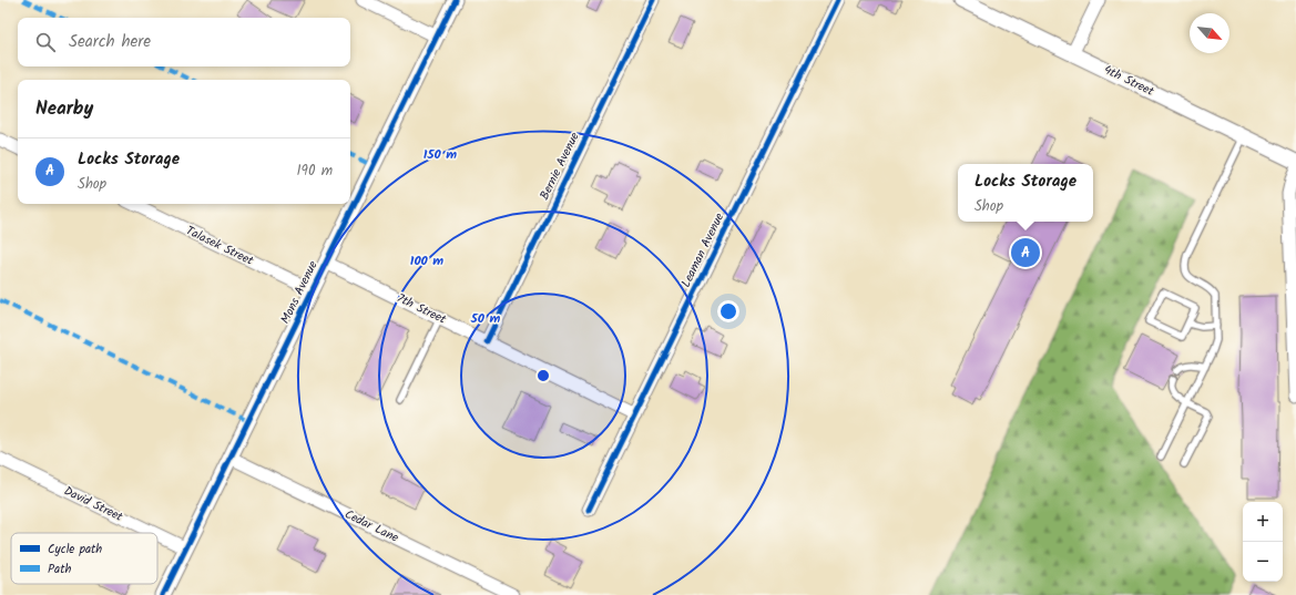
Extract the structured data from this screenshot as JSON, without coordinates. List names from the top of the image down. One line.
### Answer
{"streets":{"street":["4th Street","Bernie Avenue","Talasek Street","Leaman Avenue","Mons Avenue","7th Street","David Street","Cedar Lane"]},"crossings":[["Bernie Avenue","7th Street"],["Talasek Street","Mons Avenue"],["Leaman Avenue","7th Street"],["Mons Avenue","7th Street"],["Mons Avenue","David Street"],["Mons Avenue","Cedar Lane"]],"legend":["Cycle path","Path"],"north":"bottom right","page":{"search":"Search here","heading":"Nearby","list":[{"mark":"A","name":"Locks Storage","note":"Shop","value":"190 m"}],"popup":["Locks Storage","Shop"],"pins":"A","map_buttons":["+","−"]},"rings":["150 m","100 m","50 m"]}
